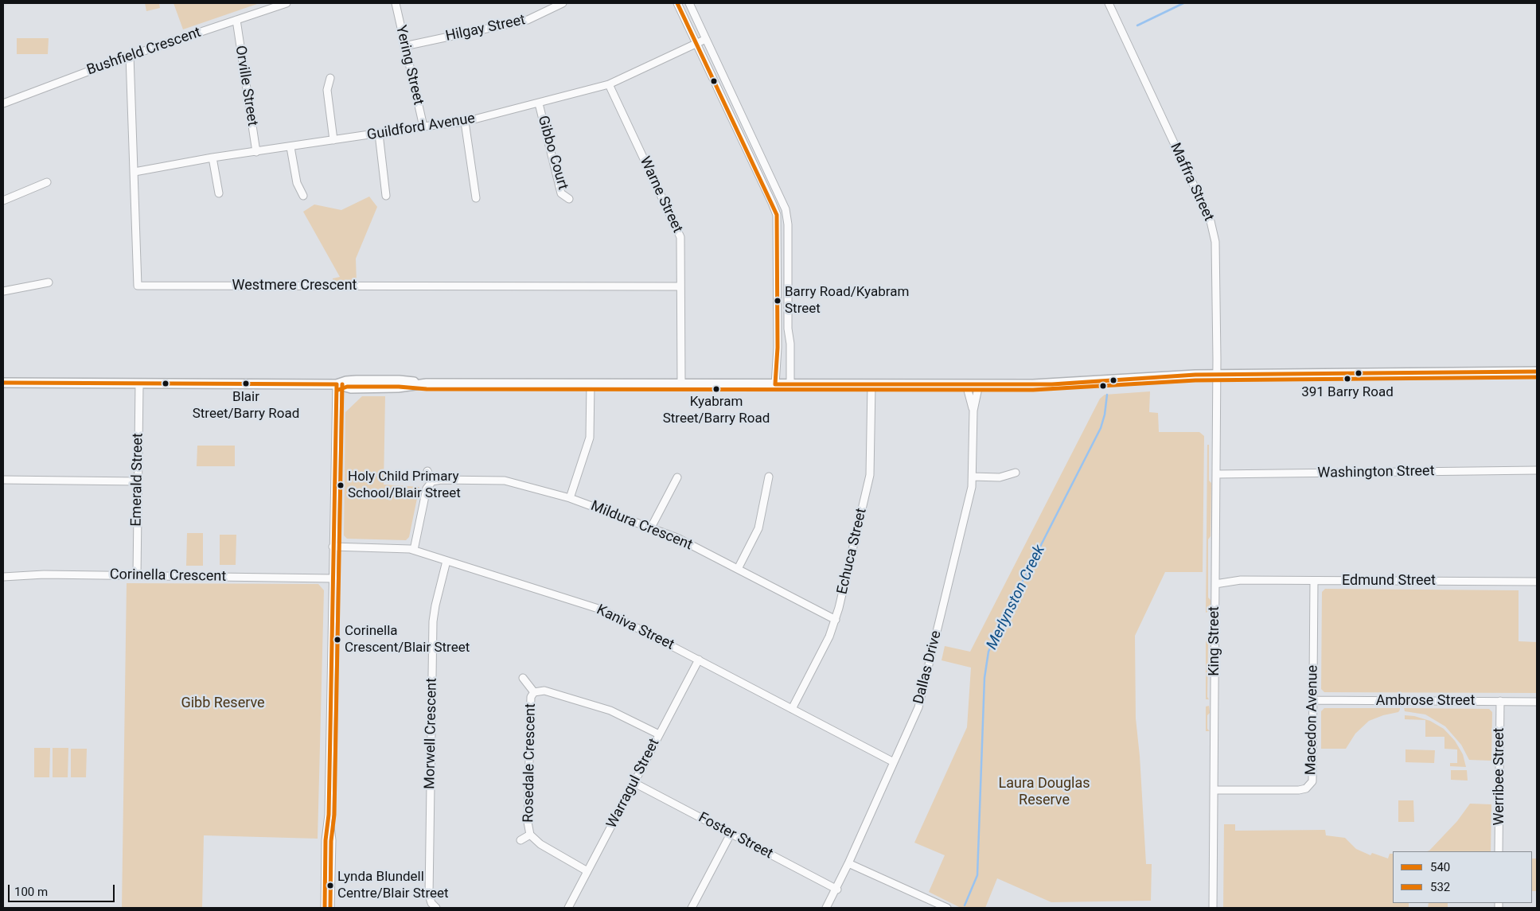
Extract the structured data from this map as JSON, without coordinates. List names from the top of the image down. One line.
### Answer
{"streets":{"street":["Hilgay Street","Bushfield Crescent","Yering Street","Orville Street","Guildford Avenue","Gibbo Court","Maffra Street","Warne Street","Westmere Crescent","Washington Street","Emerald Street","Mildura Crescent","Echuca Street","Corinella Crescent","Edmund Street","Kaniva Street","King Street","Dallas Drive","Ambrose Street","Macedon Avenue","Morwell Crescent","Rosedale Crescent","Werribee Street","Warragul Street","Foster Street"]},"crossings":[["Hilgay Street","Yering Street"],["Bushfield Crescent","Orville Street"],["Bushfield Crescent","Westmere Crescent"],["Yering Street","Guildford Avenue"],["Orville Street","Guildford Avenue"],["Guildford Avenue","Gibbo Court"],["Guildford Avenue","Warne Street"],["Guildford Avenue","Westmere Crescent"],["Maffra Street","King Street"],["Warne Street","Westmere Crescent"],["Washington Street","King Street"],["Emerald Street","Corinella Crescent"],["Mildura Crescent","Echuca Street"],["Echuca Street","Kaniva Street"],["Edmund Street","King Street"],["Edmund Street","Macedon Avenue"],["Kaniva Street","Dallas Drive"],["Kaniva Street","Morwell Crescent"],["Kaniva Street","Warragul Street"],["King Street","Macedon Avenue"],["Dallas Drive","Foster Street"],["Ambrose Street","Macedon Avenue"],["Ambrose Street","Werribee Street"],["Rosedale Crescent","Warragul Street"],["Warragul Street","Foster Street"]],"water":["Merlynston Creek"],"parks":["Gibb Reserve","Laura Douglas Reserve"],"places":["Barry Road/Kyabram Street","391 Barry Road","Blair Street/Barry Road","Kyabram Street/Barry Road","Holy Child Primary School/Blair Street","Corinella Crescent/Blair Street","Lynda Blundell Centre/Blair Street"],"lines":["transit line 540","transit line 532"],"legend":["540","532"],"scale_bar":"100 m"}
